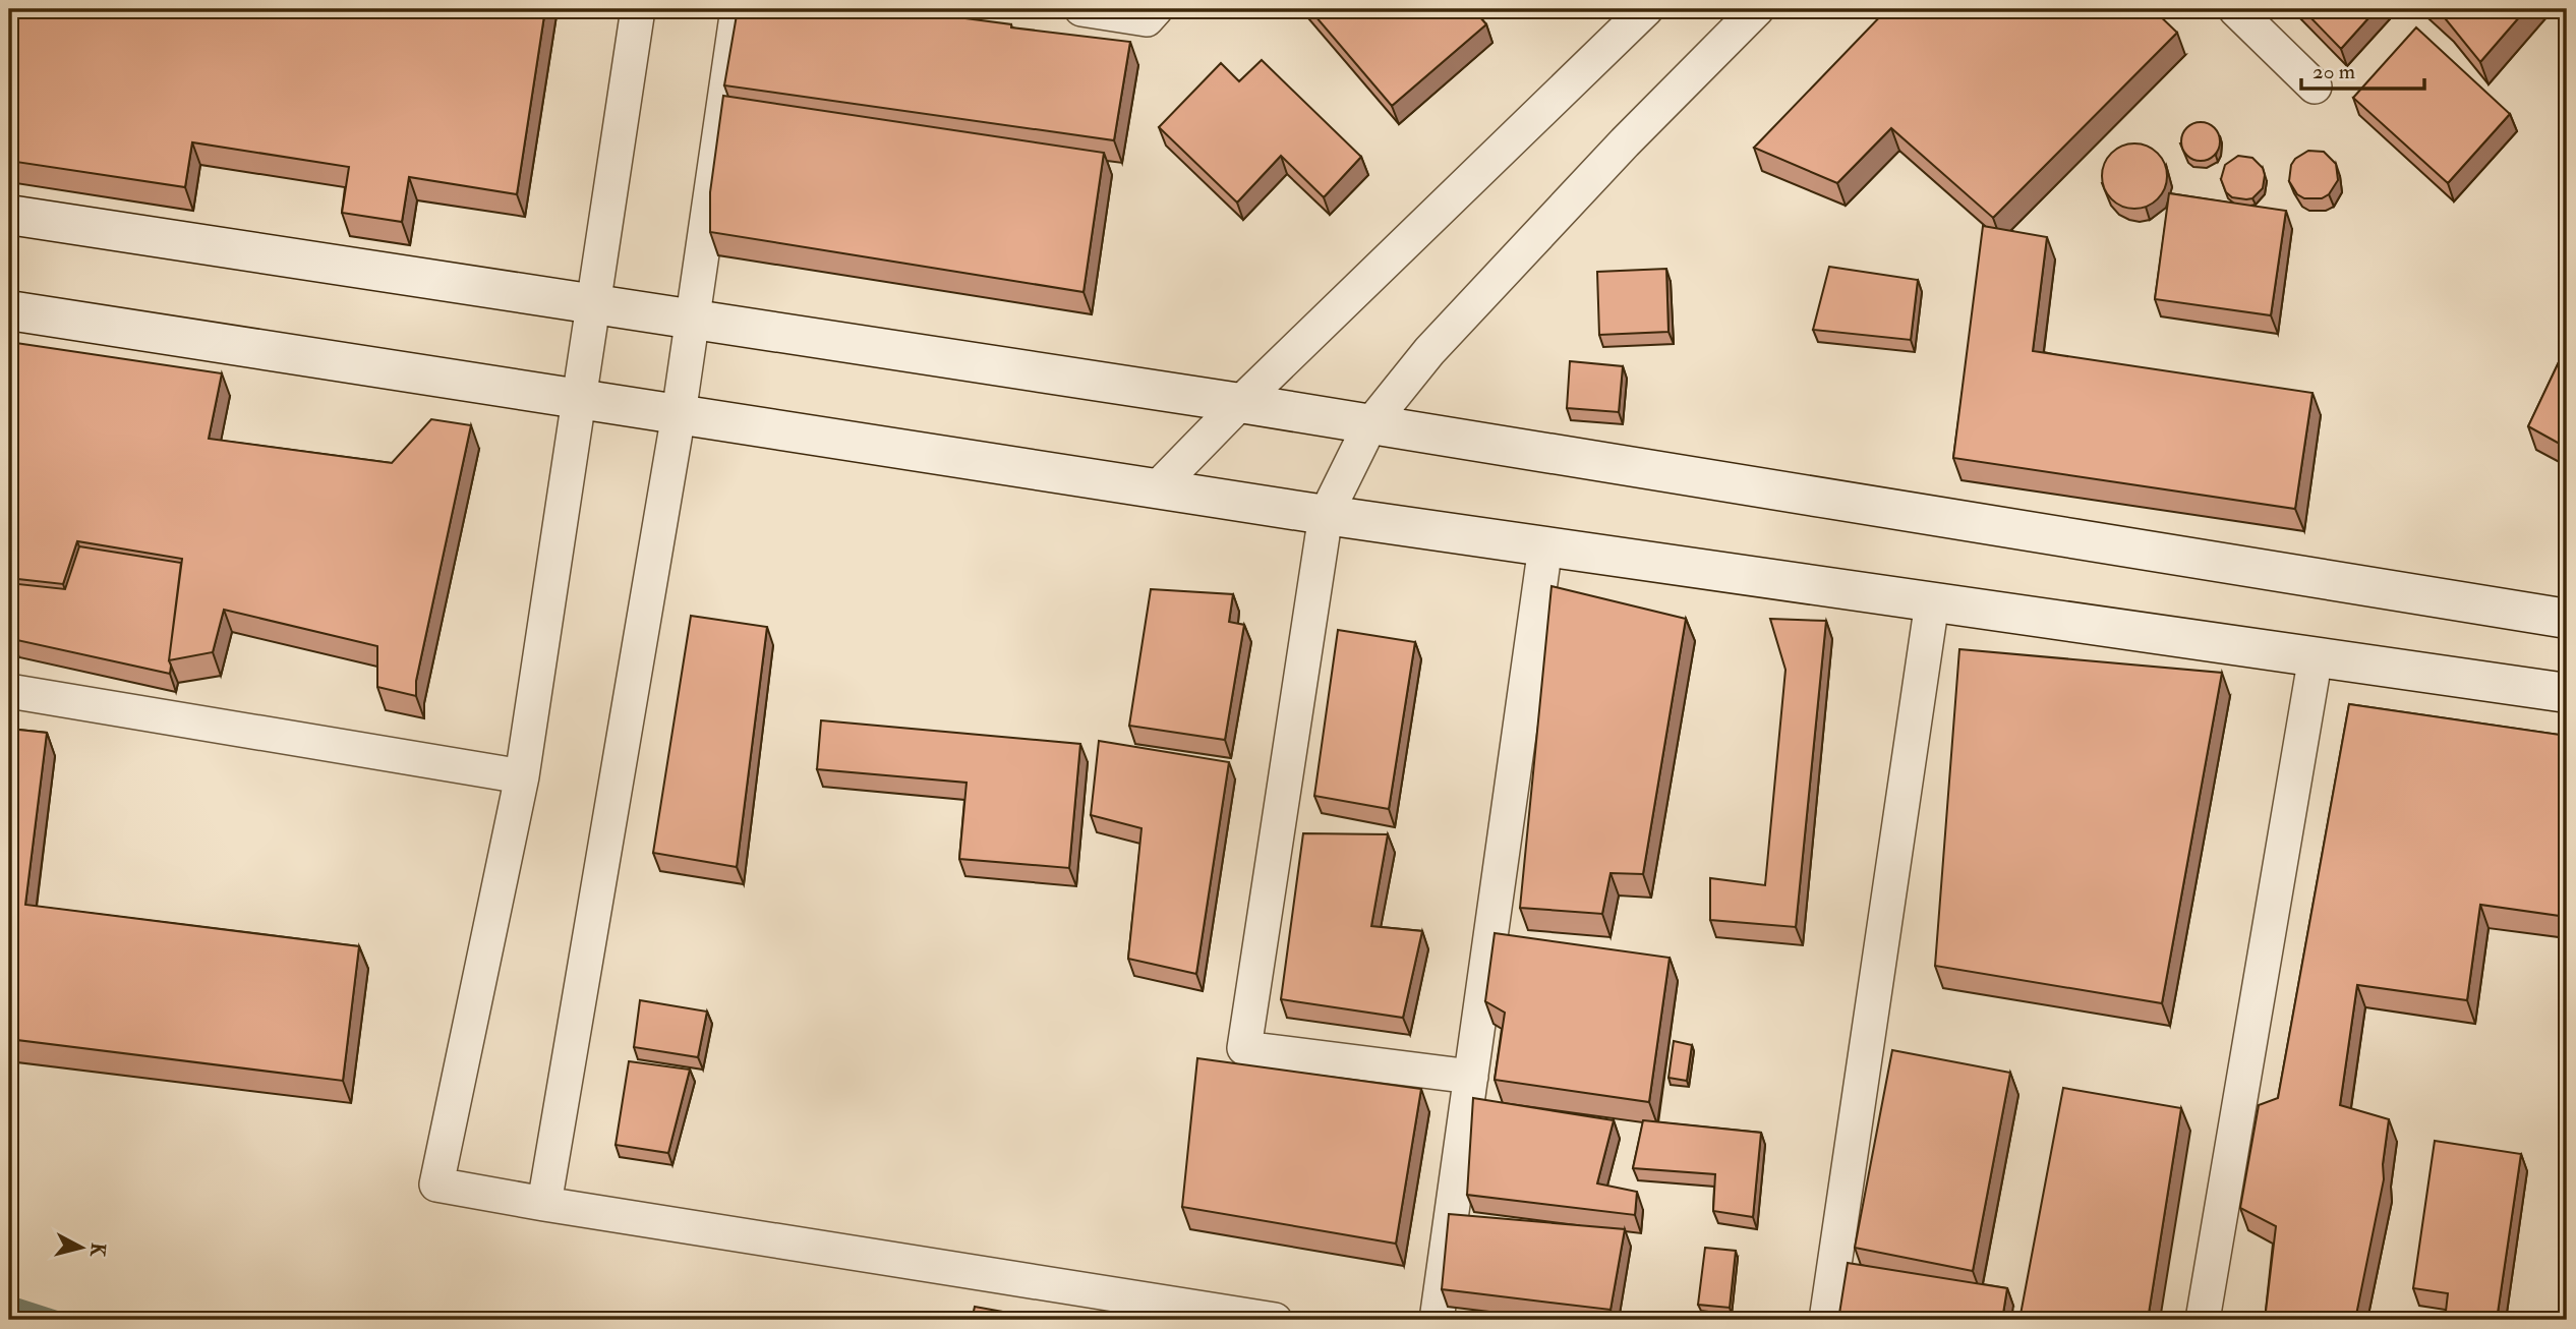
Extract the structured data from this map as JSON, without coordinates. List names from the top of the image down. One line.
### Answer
{"scale_bar":"20 m","north":"right"}
